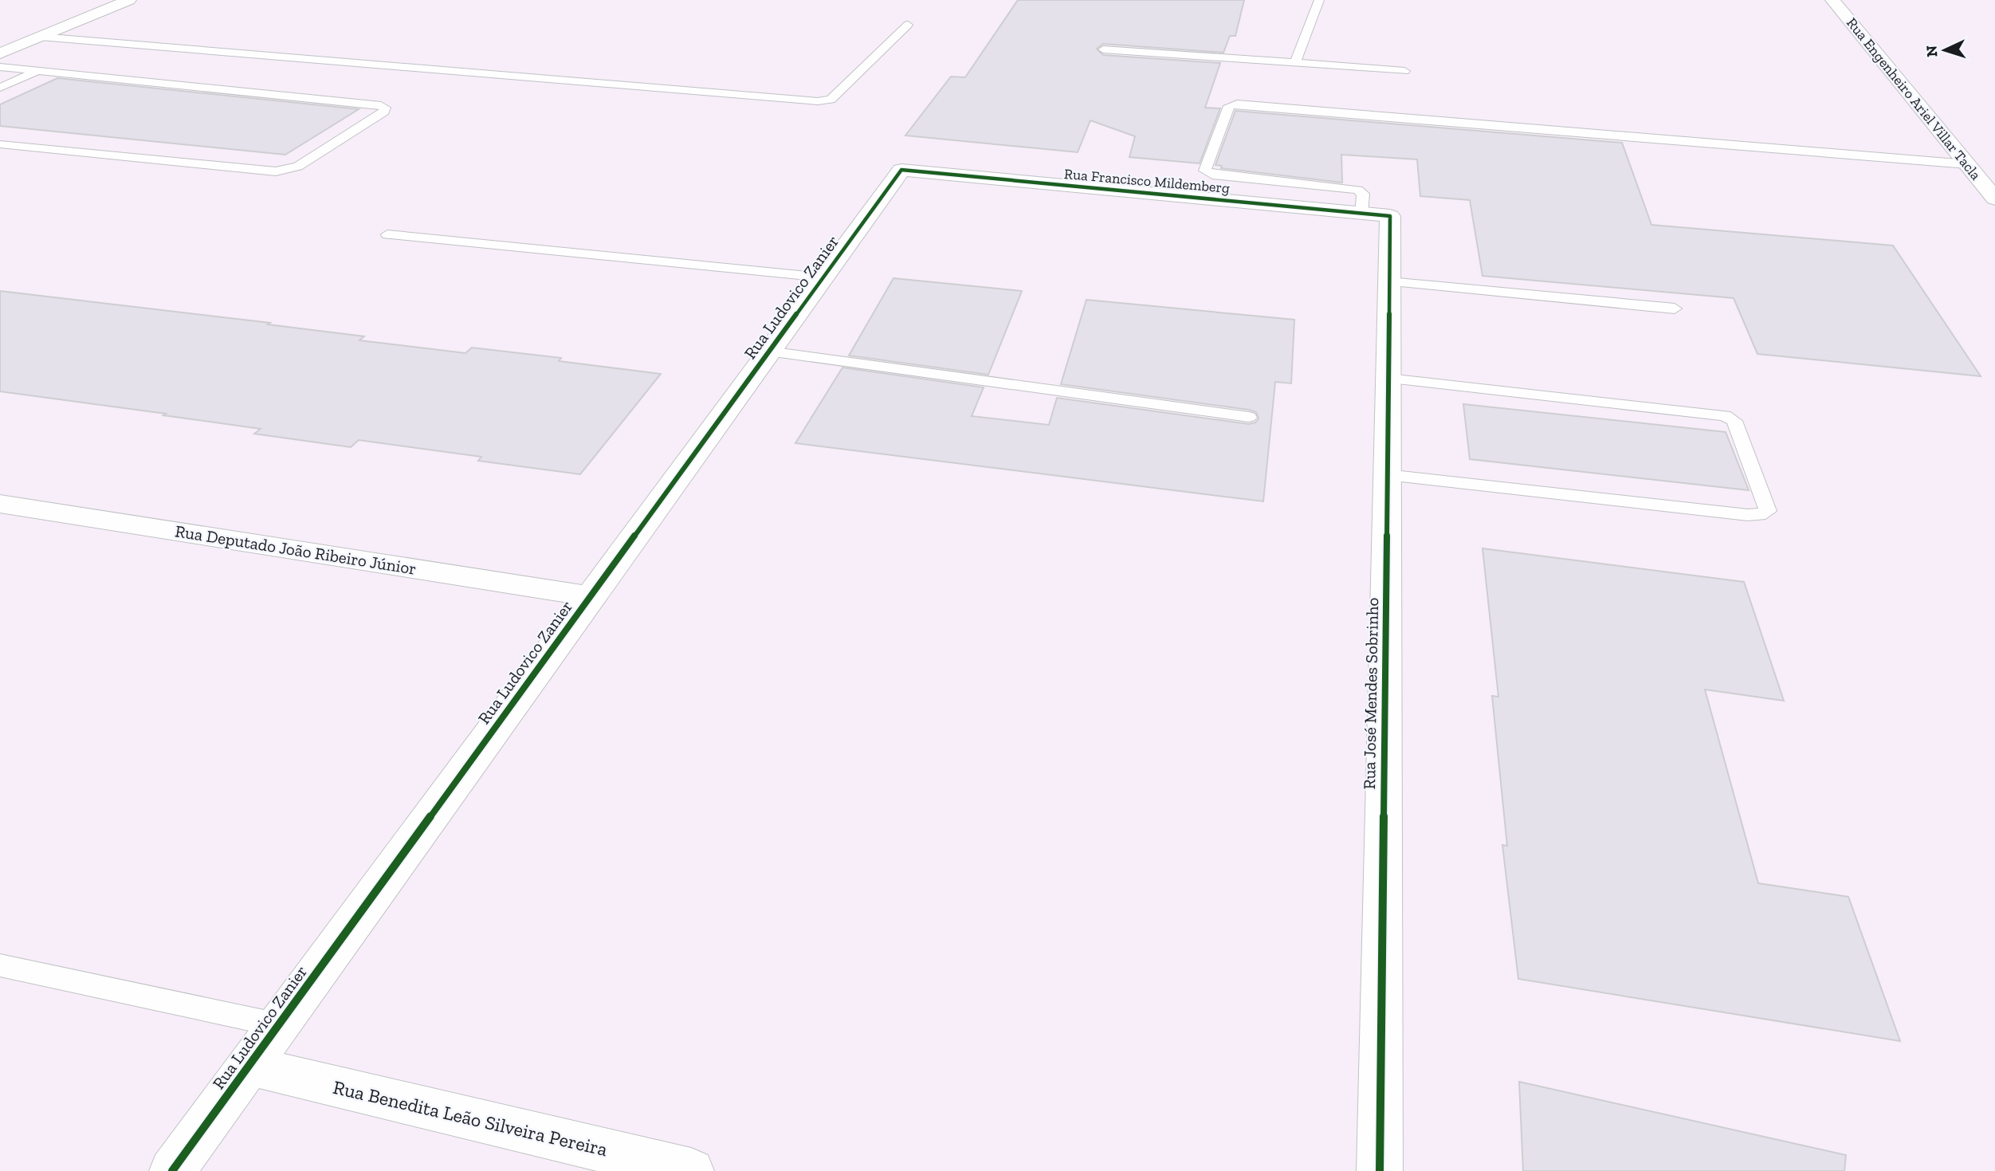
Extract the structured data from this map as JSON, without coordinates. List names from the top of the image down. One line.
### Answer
{"streets":{"street":["Rua Engenheiro Ariel Villar Tacla","Rua Francisco Mildemberg","Rua Ludovico Zanier","Rua Deputado João Ribeiro Júnior","Rua José Mendes Sobrinho","Rua Benedita Leão Silveira Pereira"]},"crossings":[["Rua Francisco Mildemberg","Rua Ludovico Zanier"],["Rua Francisco Mildemberg","Rua José Mendes Sobrinho"],["Rua Ludovico Zanier","Rua Deputado João Ribeiro Júnior"],["Rua Ludovico Zanier","Rua Benedita Leão Silveira Pereira"]],"north":"left"}
